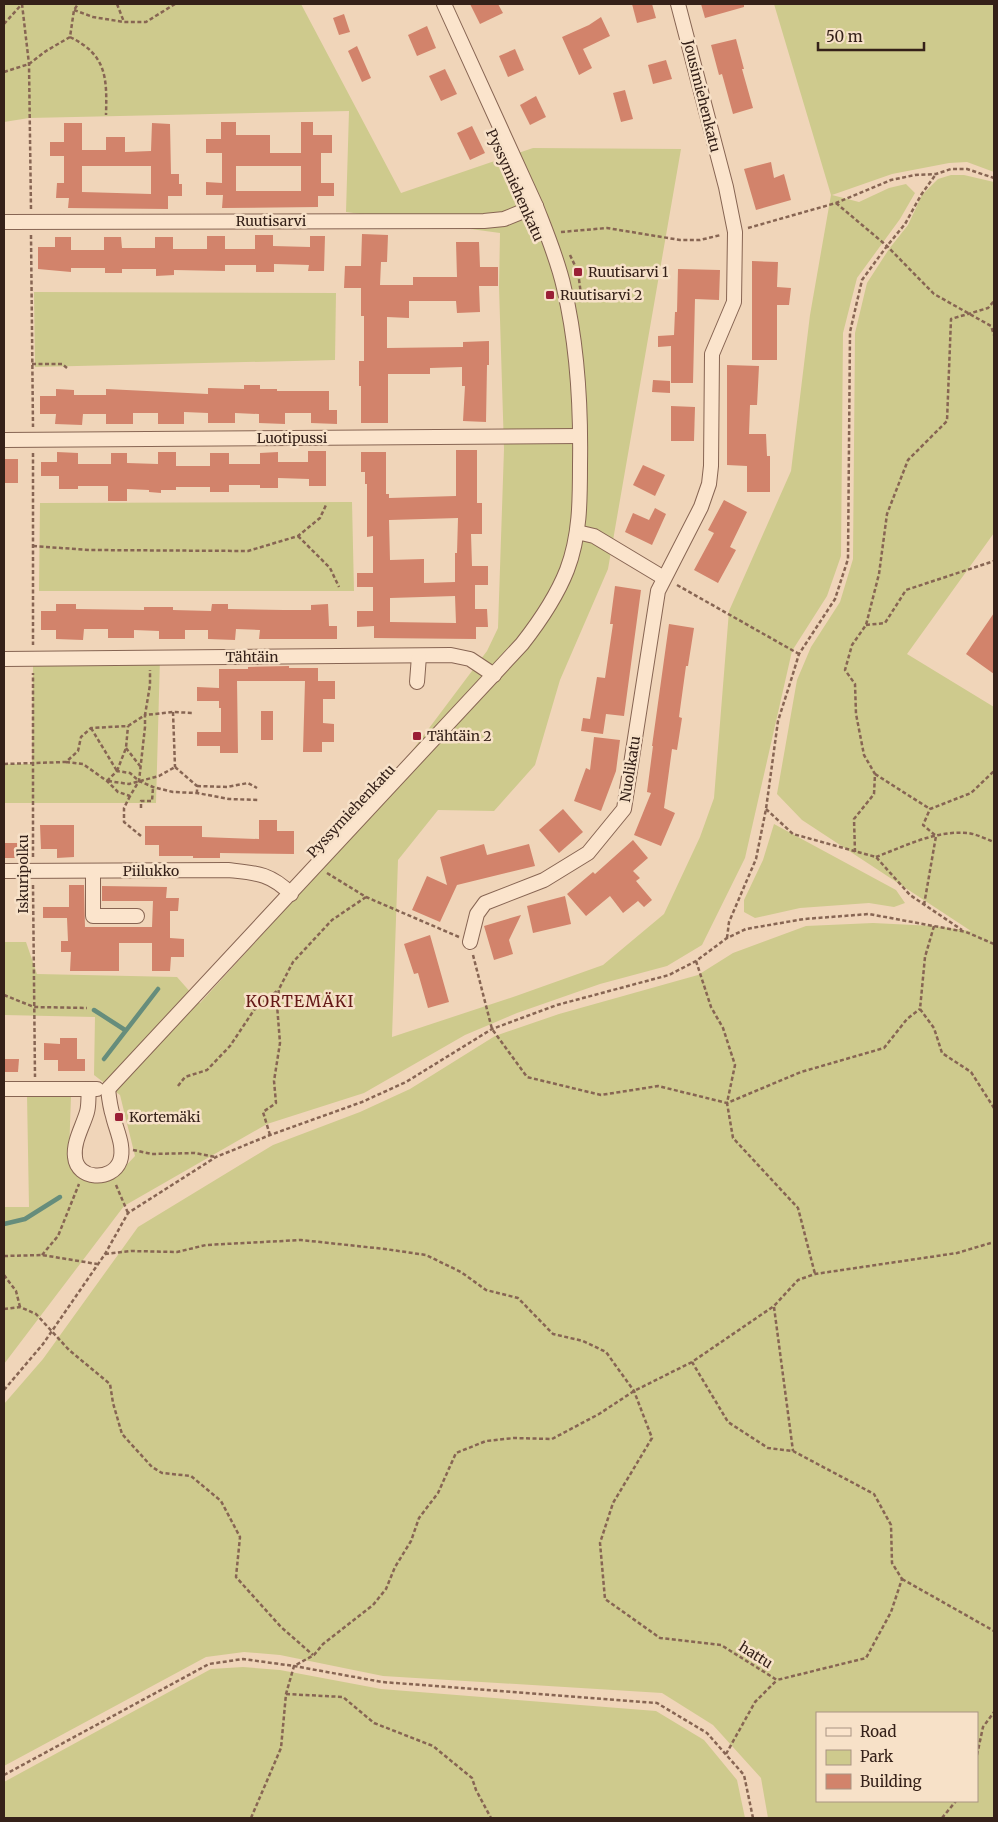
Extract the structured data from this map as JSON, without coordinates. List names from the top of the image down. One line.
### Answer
{"streets":{"street":["Jousimiehenkatu","Pyssymiehenkatu","Ruutisarvi","Luotipussi","Tähtäin","Nuolikatu","Piilukko"],"path":["Iskuripolku","hattu"]},"crossings":[["Jousimiehenkatu","Nuolikatu"],["Pyssymiehenkatu","Ruutisarvi"],["Pyssymiehenkatu","Luotipussi"],["Pyssymiehenkatu","Tähtäin"],["Pyssymiehenkatu","Piilukko"],["Tähtäin","Iskuripolku"],["Piilukko","Iskuripolku"]],"districts":["KORTEMÄKI"],"places":{"transit":["Ruutisarvi 1","Ruutisarvi 2","Tähtäin 2","Kortemäki"]},"legend":["Road","Park","Building"],"scale_bar":"50 m"}
